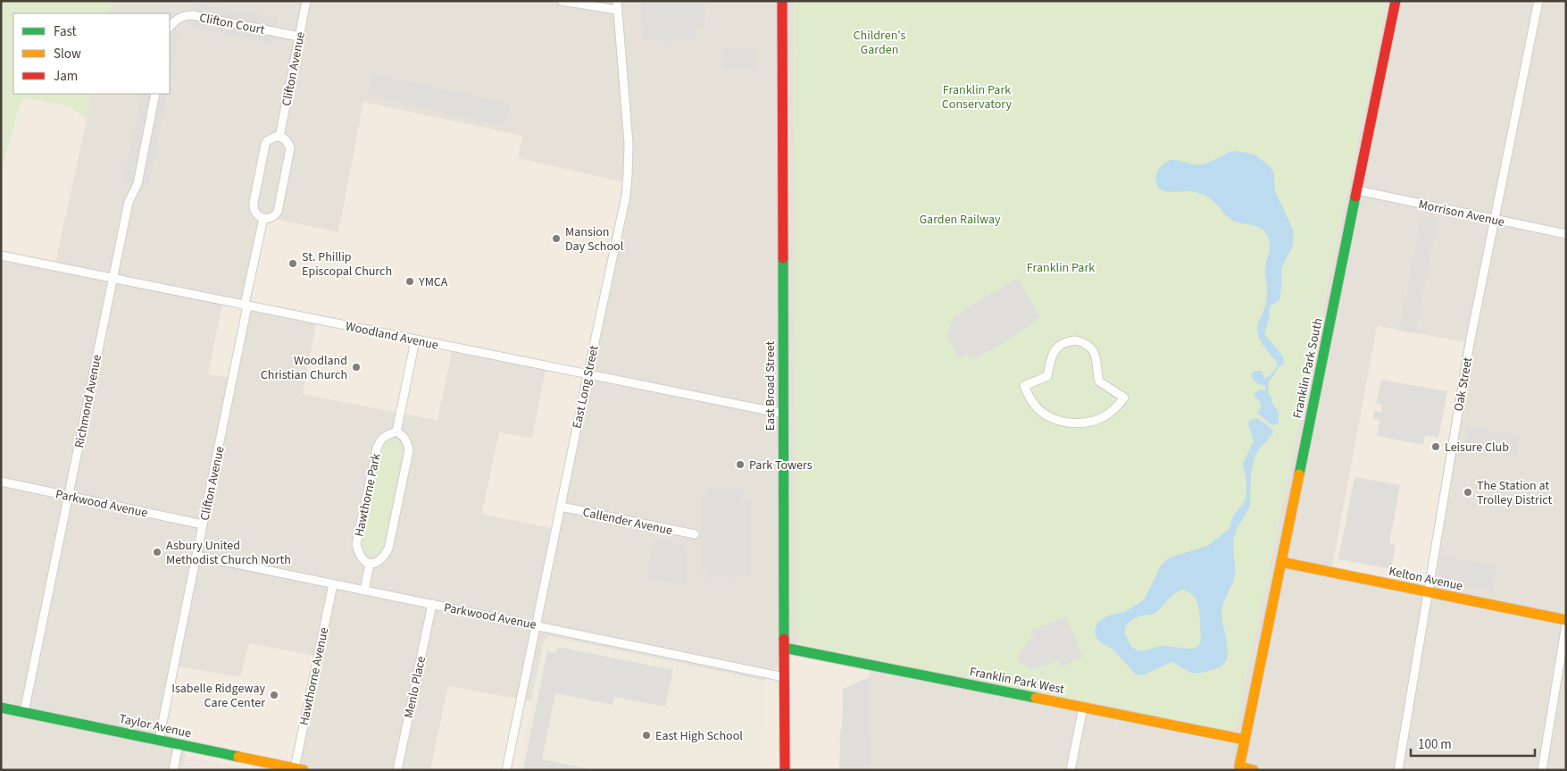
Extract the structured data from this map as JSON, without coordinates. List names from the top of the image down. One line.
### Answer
{"streets":{"street":["Clifton Court","Clifton Avenue","Morrison Avenue","Woodland Avenue","Franklin Park South","Oak Street","East Broad Street","East Long Street","Richmond Avenue","Hawthorne Park","Parkwood Avenue","Callender Avenue","Kelton Avenue","Hawthorne Avenue","Franklin Park West","Menlo Place","Taylor Avenue"]},"crossings":[["Clifton Court","Clifton Avenue"],["Clifton Avenue","Woodland Avenue"],["Clifton Avenue","Parkwood Avenue"],["Clifton Avenue","Taylor Avenue"],["Morrison Avenue","Franklin Park South"],["Morrison Avenue","Oak Street"],["Woodland Avenue","East Broad Street"],["Woodland Avenue","East Long Street"],["Woodland Avenue","Richmond Avenue"],["Franklin Park South","Kelton Avenue"],["Franklin Park South","Franklin Park West"],["Oak Street","Kelton Avenue"],["East Broad Street","Parkwood Avenue"],["East Broad Street","Franklin Park West"],["East Long Street","Parkwood Avenue"],["East Long Street","Callender Avenue"],["Richmond Avenue","Parkwood Avenue"],["Richmond Avenue","Taylor Avenue"],["Parkwood Avenue","Hawthorne Avenue"],["Parkwood Avenue","Menlo Place"],["Hawthorne Avenue","Taylor Avenue"]],"parks":["Children's Garden","Franklin Park Conservatory","Garden Railway","Franklin Park"],"places":["Mansion Day School","St. Phillip Episcopal Church","YMCA","Woodland Christian Church","Leisure Club","Park Towers","The Station at Trolley District","Asbury United Methodist Church North","Isabelle Ridgeway Care Center","East High School"],"legend":["Fast","Slow","Jam"],"scale_bar":"100 m"}
